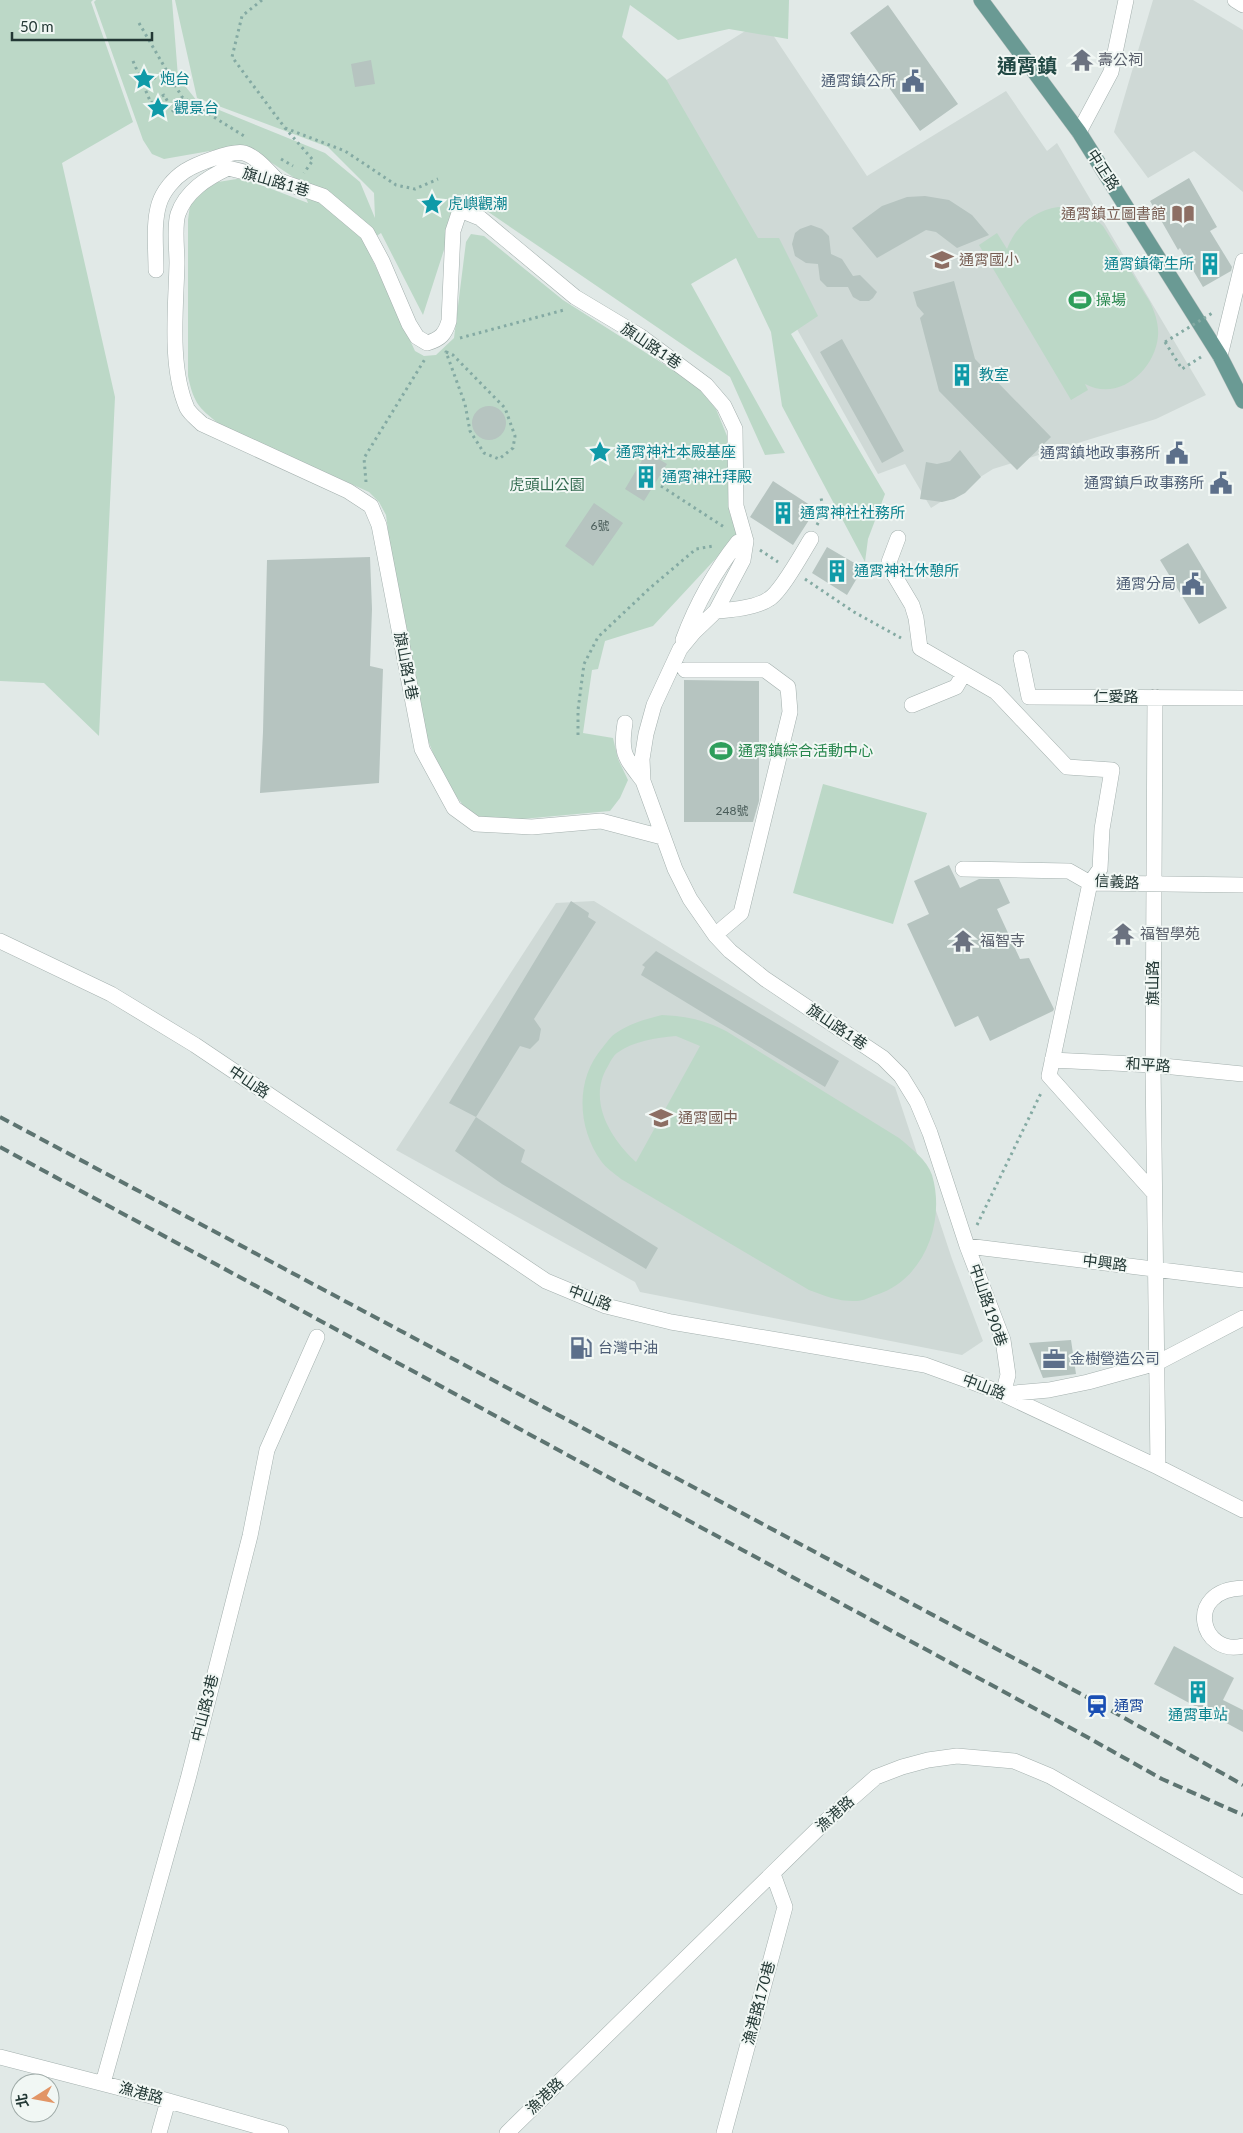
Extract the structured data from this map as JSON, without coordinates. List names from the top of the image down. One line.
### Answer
{"streets":{"main road":["中正路"],"street":["旗山路1巷","仁愛路","信義路","旗山路","和平路","中山路","中興路","中山路190巷","中山路3巷","漁港路","漁港路170巷"]},"crossings":[["旗山路1巷","中興路"],["旗山路1巷","中山路190巷"],["仁愛路","旗山路"],["信義路","旗山路"],["旗山路","和平路"],["旗山路","中山路"],["旗山路","中興路"],["中山路","中山路190巷"],["中興路","中山路190巷"],["中山路3巷","漁港路"],["漁港路","漁港路170巷"]],"districts":["通霄鎮"],"parks":["虎頭山公園"],"places":{"temple":["壽公祠","福智學苑","福智寺"],"place":["炮台","觀景台","虎嶼觀潮","通霄神社本殿基座"],"public building":["通霄鎮公所","通霄鎮地政事務所","通霄鎮戶政事務所","通霄分局"],"library":["通霄鎮立圖書館"],"school or university":["通霄國小","通霄國中"],"building":["通霄鎮衛生所","教室","通霄神社拜殿","通霄神社社務所","通霄神社休憩所","通霄車站"],"sports":["操場","通霄鎮綜合活動中心"],"fuel station":["台灣中油"],"office":["金樹營造公司"],"station":["通霄"]},"house_numbers":["6號","248號"],"scale_bar":"50 m","north":"left"}
